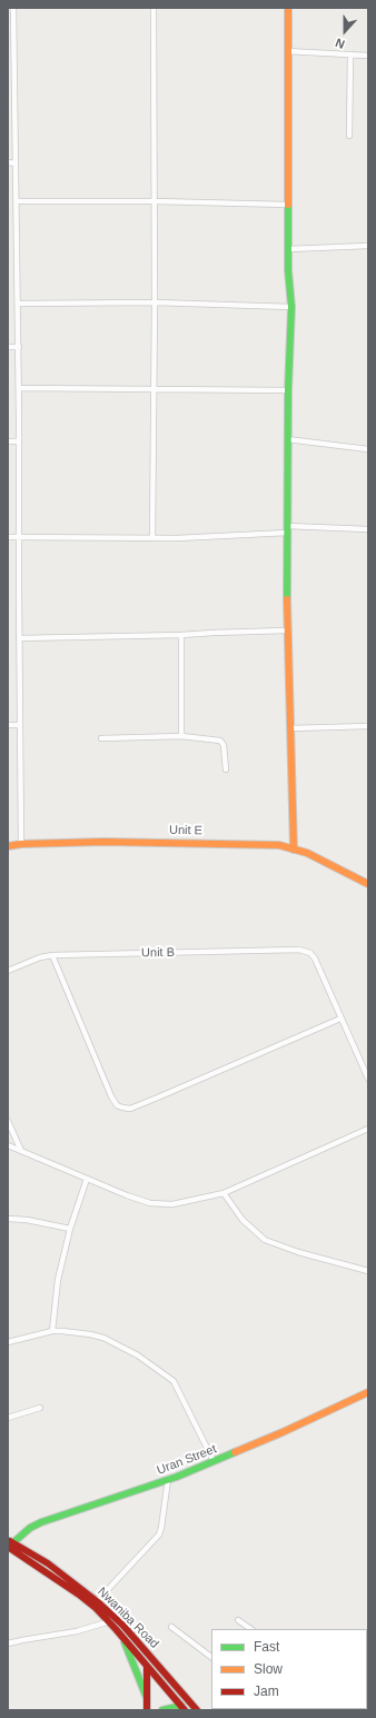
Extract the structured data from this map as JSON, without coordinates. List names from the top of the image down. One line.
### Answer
{"streets":{"street":["Unit E","Unit B","Uran Street","Nwaniba Road"]},"crossings":[["Uran Street","Nwaniba Road"]],"legend":["Fast","Slow","Jam"],"north":"bottom"}
